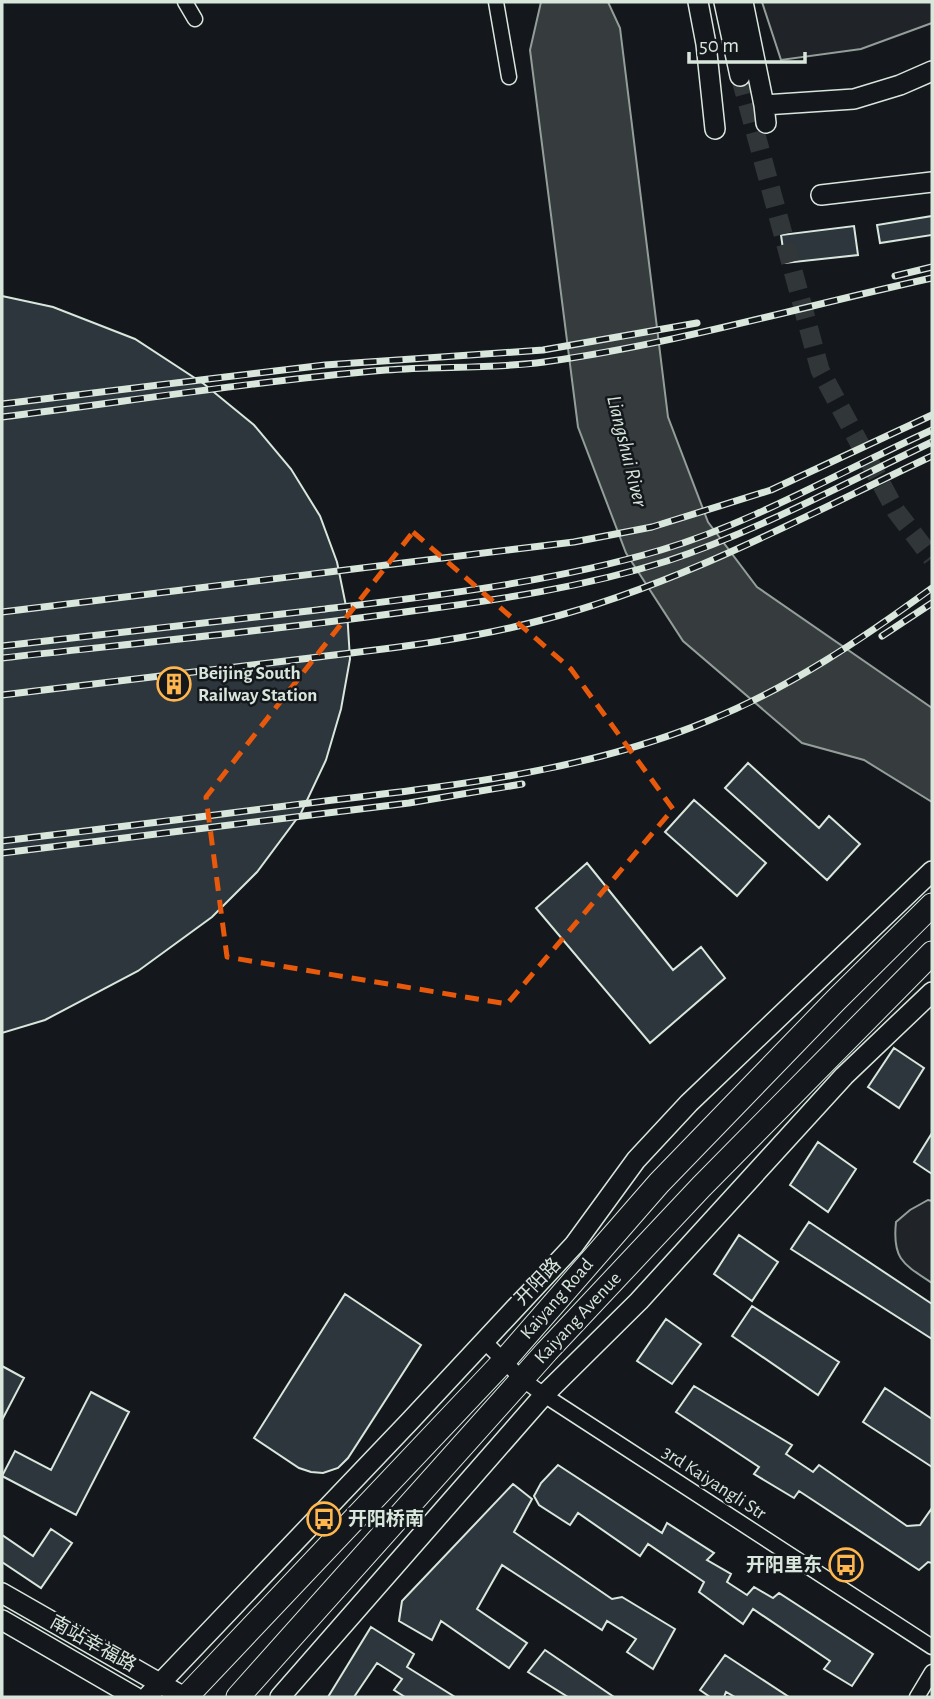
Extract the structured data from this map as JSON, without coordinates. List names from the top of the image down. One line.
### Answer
{"streets":{"main road":["Kaiyang Road","Kaiyang Avenue"],"street":["开阳路","3rd Kaiyangli Str","南站幸福路"]},"crossings":[["开阳路","3rd Kaiyangli Str"],["开阳路","南站幸福路"],["Kaiyang Road","3rd Kaiyangli Str"],["Kaiyang Road","南站幸福路"],["Kaiyang Avenue","3rd Kaiyangli Str"]],"water":["Liangshui River"],"places":{"building":["Beijing South Railway Station"],"bus stop":["开阳桥南","开阳里东"]},"scale_bar":"50 m"}
